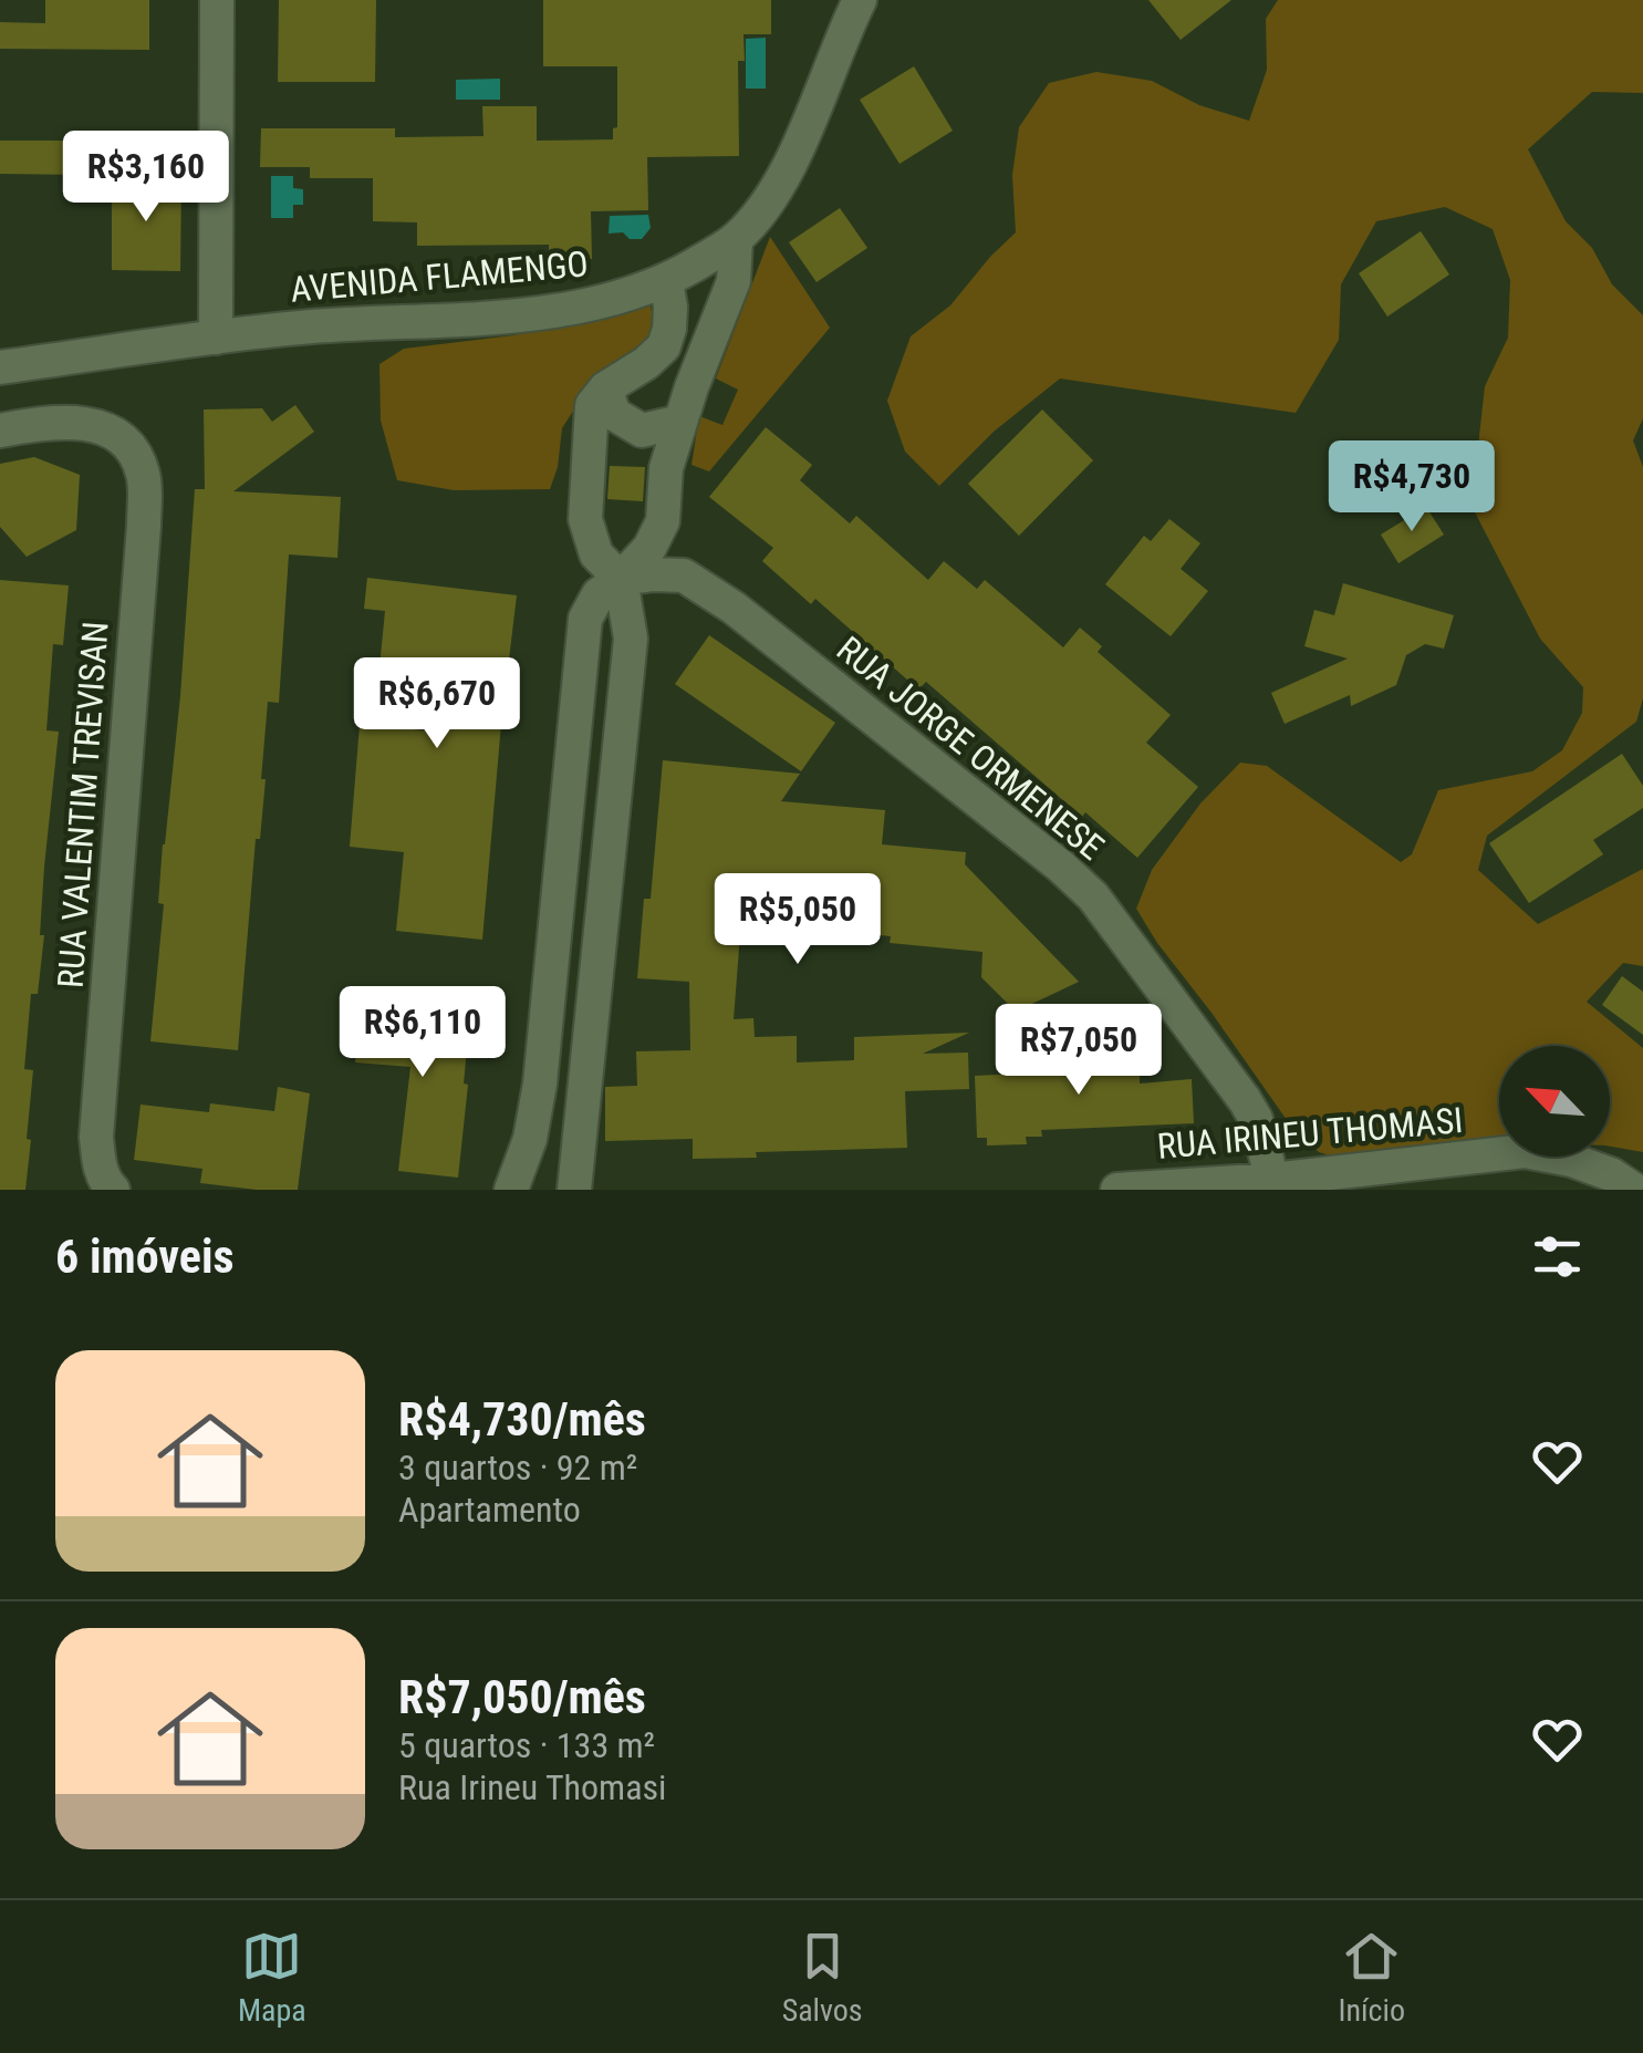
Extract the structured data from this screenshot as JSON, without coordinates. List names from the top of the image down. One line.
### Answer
{"streets":{"street":["AVENIDA FLAMENGO","RUA JORGE ORMENESE","RUA VALENTIM TREVISAN","RUA IRINEU THOMASI"]},"crossings":[["RUA JORGE ORMENESE","RUA IRINEU THOMASI"]],"north":"top left","page":{"price":["R$3,160","R$4,730","R$6,670","R$5,050","R$6,110","R$7,050"],"heading":"6 imóveis","list":[{"name":"R$4,730/mês","note":"3 quartos · 92 m² · Apartamento"},{"name":"R$7,050/mês","note":"5 quartos · 133 m² · Rua Irineu Thomasi"}],"tabs":["Mapa","Salvos","Início"]}}
